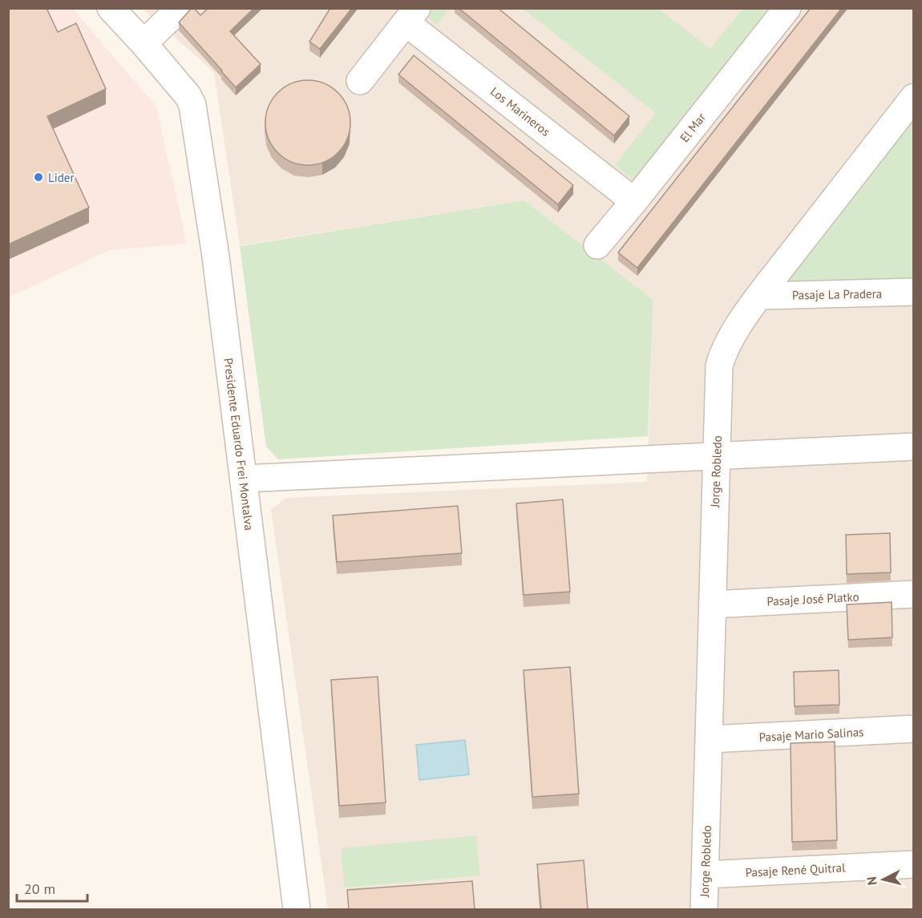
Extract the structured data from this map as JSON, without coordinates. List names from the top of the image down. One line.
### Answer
{"streets":{"street":["Los Marineros","El Mar","Pasaje La Pradera","Presidente Eduardo Frei Montalva","Jorge Robledo","Pasaje José Platko","Pasaje Mario Salinas","Pasaje René Quitral"]},"crossings":[["Los Marineros","El Mar"],["Pasaje La Pradera","Jorge Robledo"],["Jorge Robledo","Pasaje José Platko"],["Jorge Robledo","Pasaje Mario Salinas"],["Jorge Robledo","Pasaje René Quitral"]],"places":["Lider"],"scale_bar":"20 m","north":"left"}
